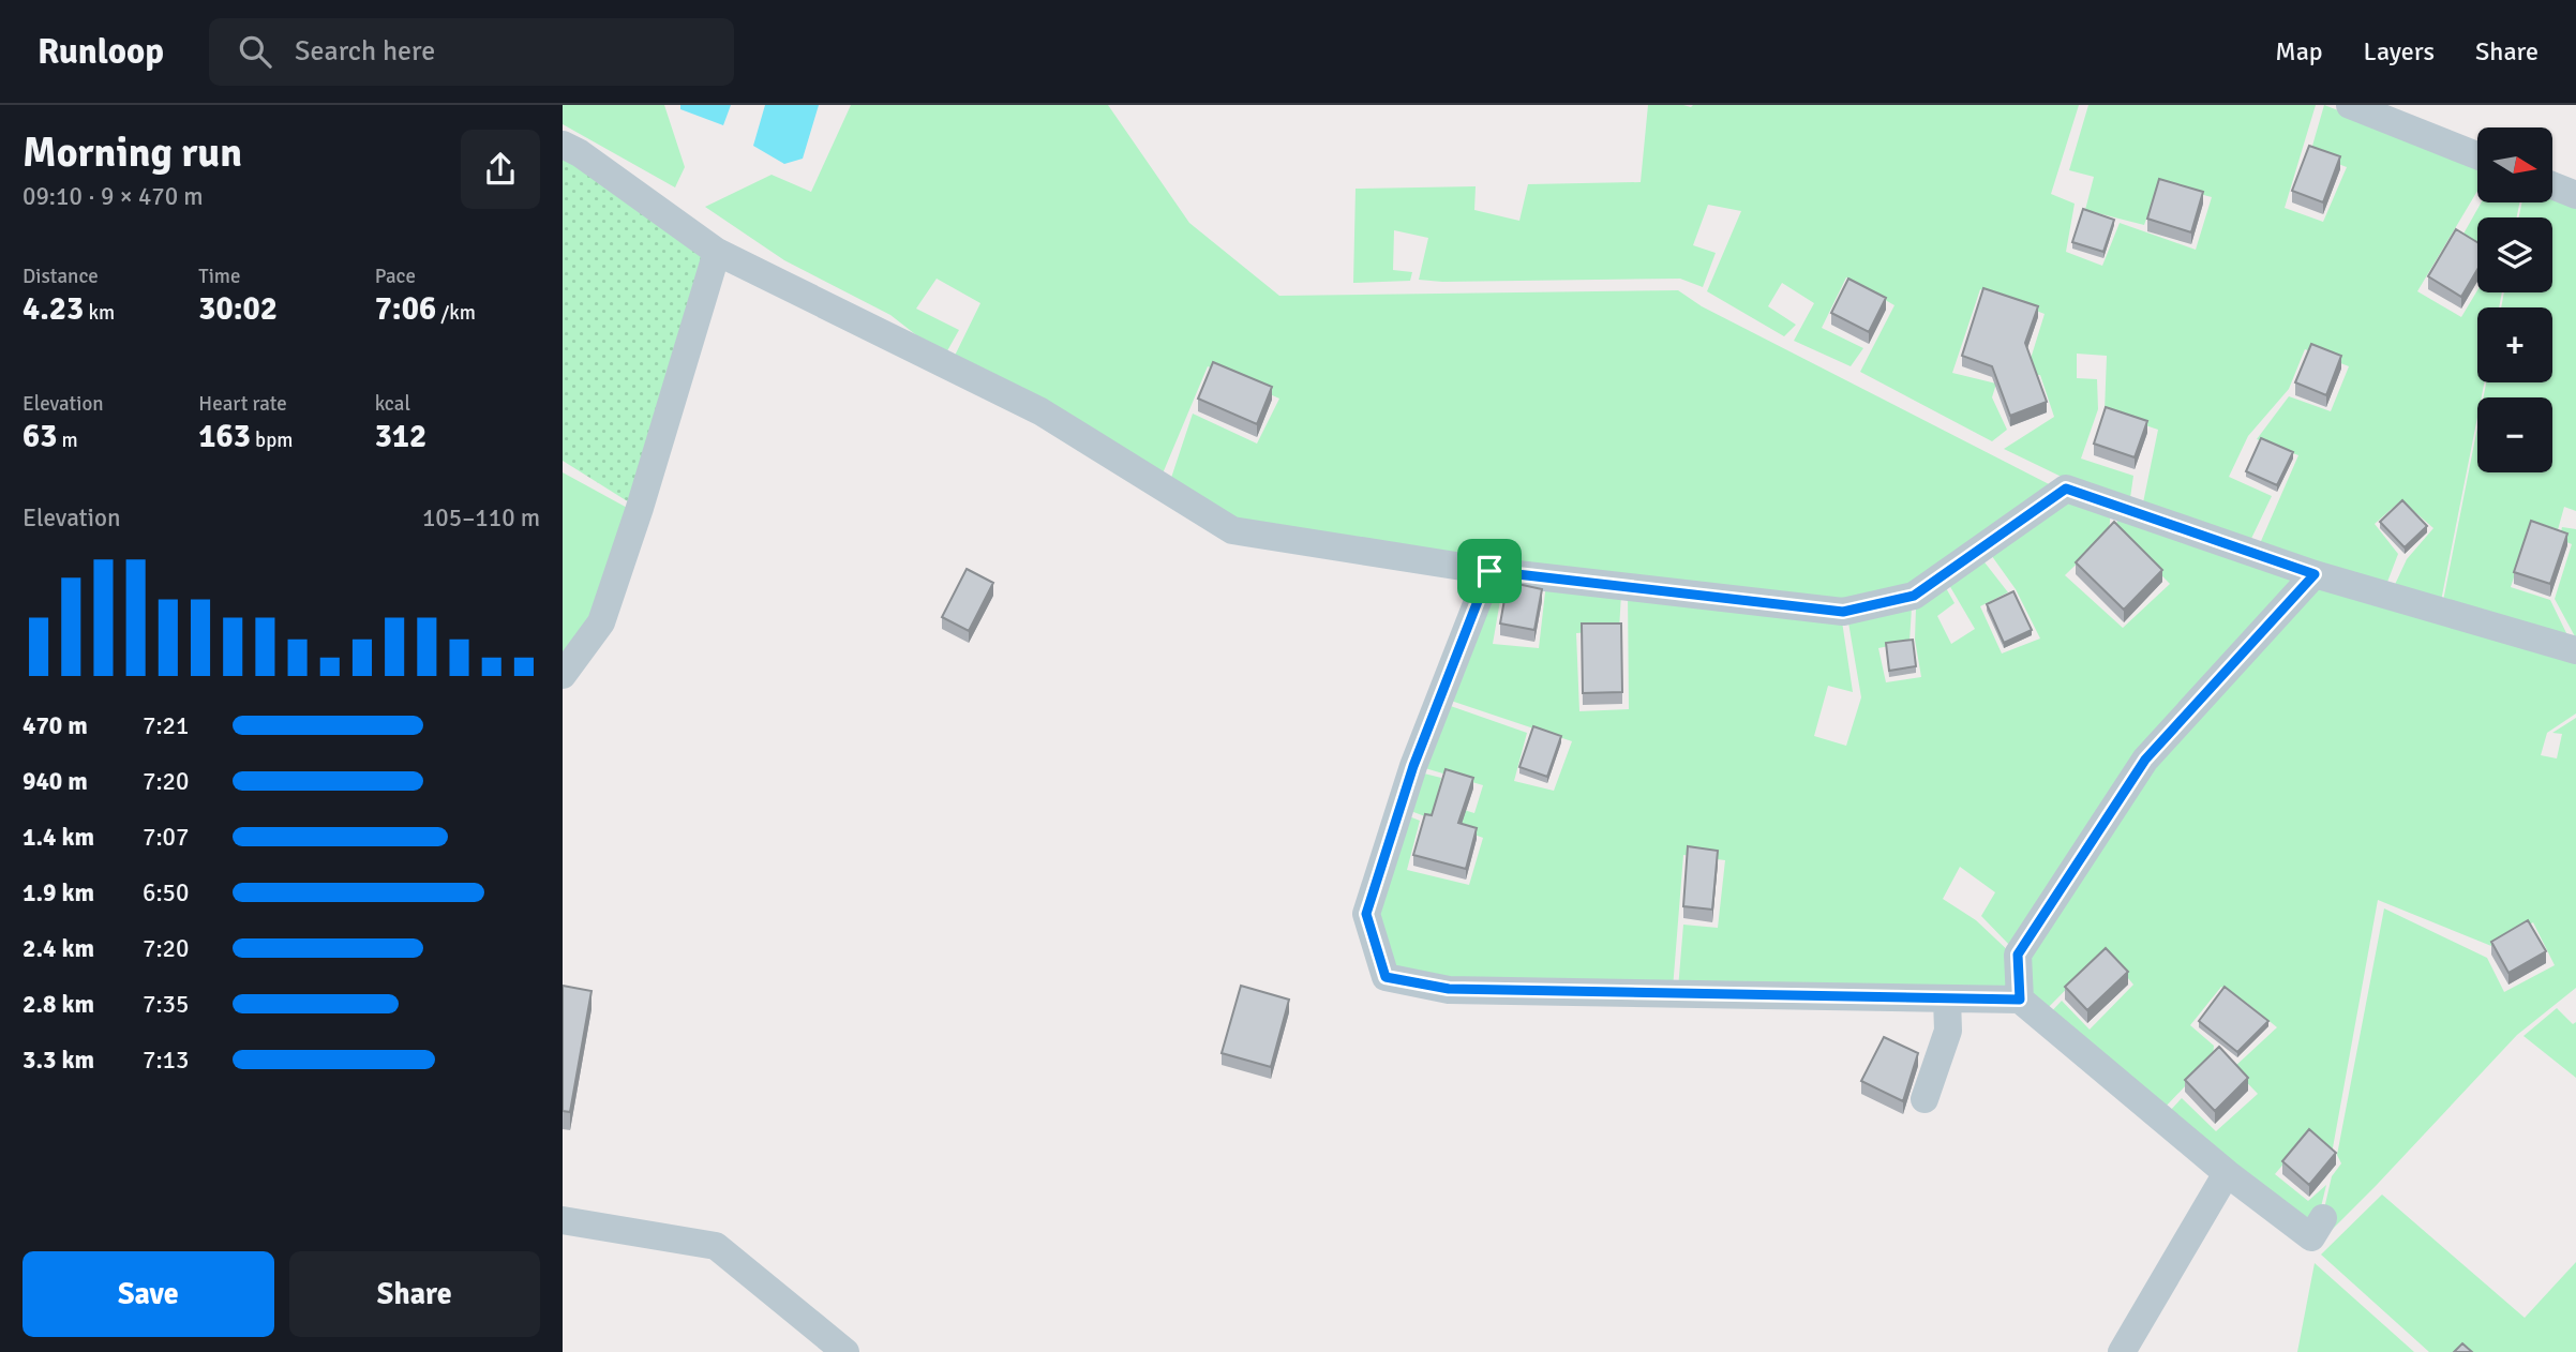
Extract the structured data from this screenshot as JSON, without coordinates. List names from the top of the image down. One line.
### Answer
{"north":"right","page":{"header":"Runloop","search":"Search here","nav":["Map","Layers","Share"],"heading":["Morning run","09:10 · 9 × 470 m"],"map_buttons":["+","−"],"stats":[["Distance","4.23 km"],["Time","30:02"],["Pace","7:06 /km"],["Elevation","63 m"],["Heart rate","163 bpm"],["kcal","312"]],"chart":["Elevation","105–110 m"],"list":[{"name":"470 m","note":"7:21"},{"name":"940 m","note":"7:20"},{"name":"1.4 km","note":"7:07"},{"name":"1.9 km","note":"6:50"},{"name":"2.4 km","note":"7:20"},{"name":"2.8 km","note":"7:35"},{"name":"3.3 km","note":"7:13"}],"buttons":["Save","Share"]}}
